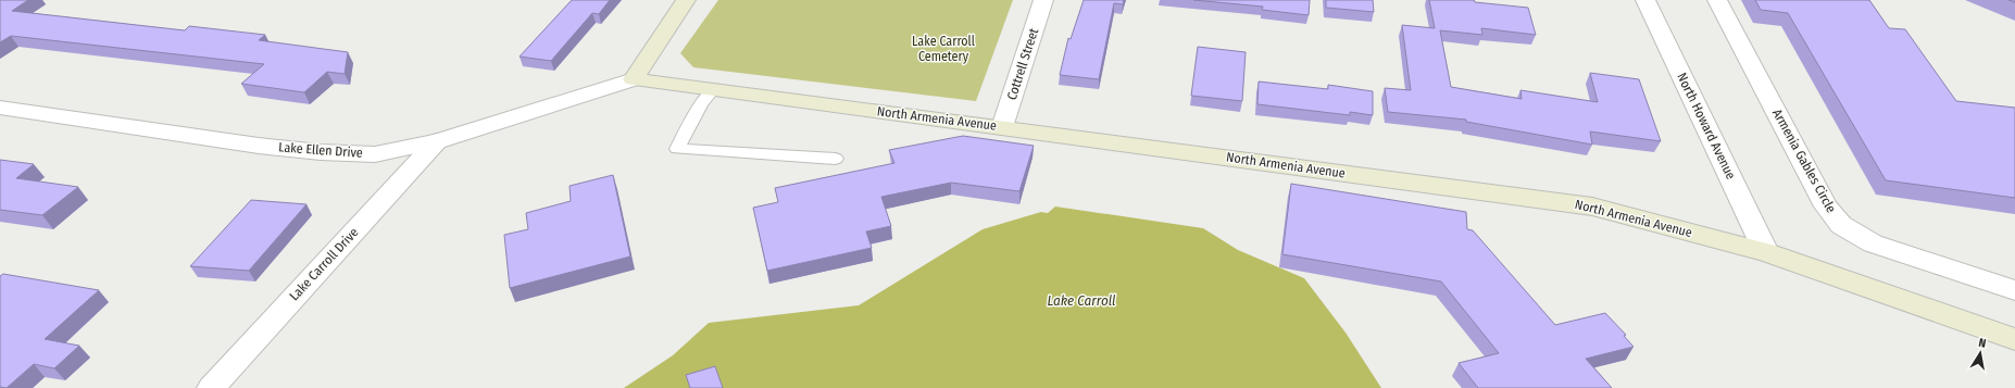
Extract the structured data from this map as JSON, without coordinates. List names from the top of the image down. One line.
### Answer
{"streets":{"main road":["North Armenia Avenue"],"street":["Cottrell Street","North Howard Avenue","Lake Ellen Drive","Armenia Gables Circle","Lake Carroll Drive"]},"crossings":[["Cottrell Street","North Armenia Avenue"],["North Armenia Avenue","North Howard Avenue"],["North Armenia Avenue","Lake Ellen Drive"],["Lake Ellen Drive","Lake Carroll Drive"]],"water":["Lake Carroll"],"parks":["Lake Carroll Cemetery"],"north":"top"}
